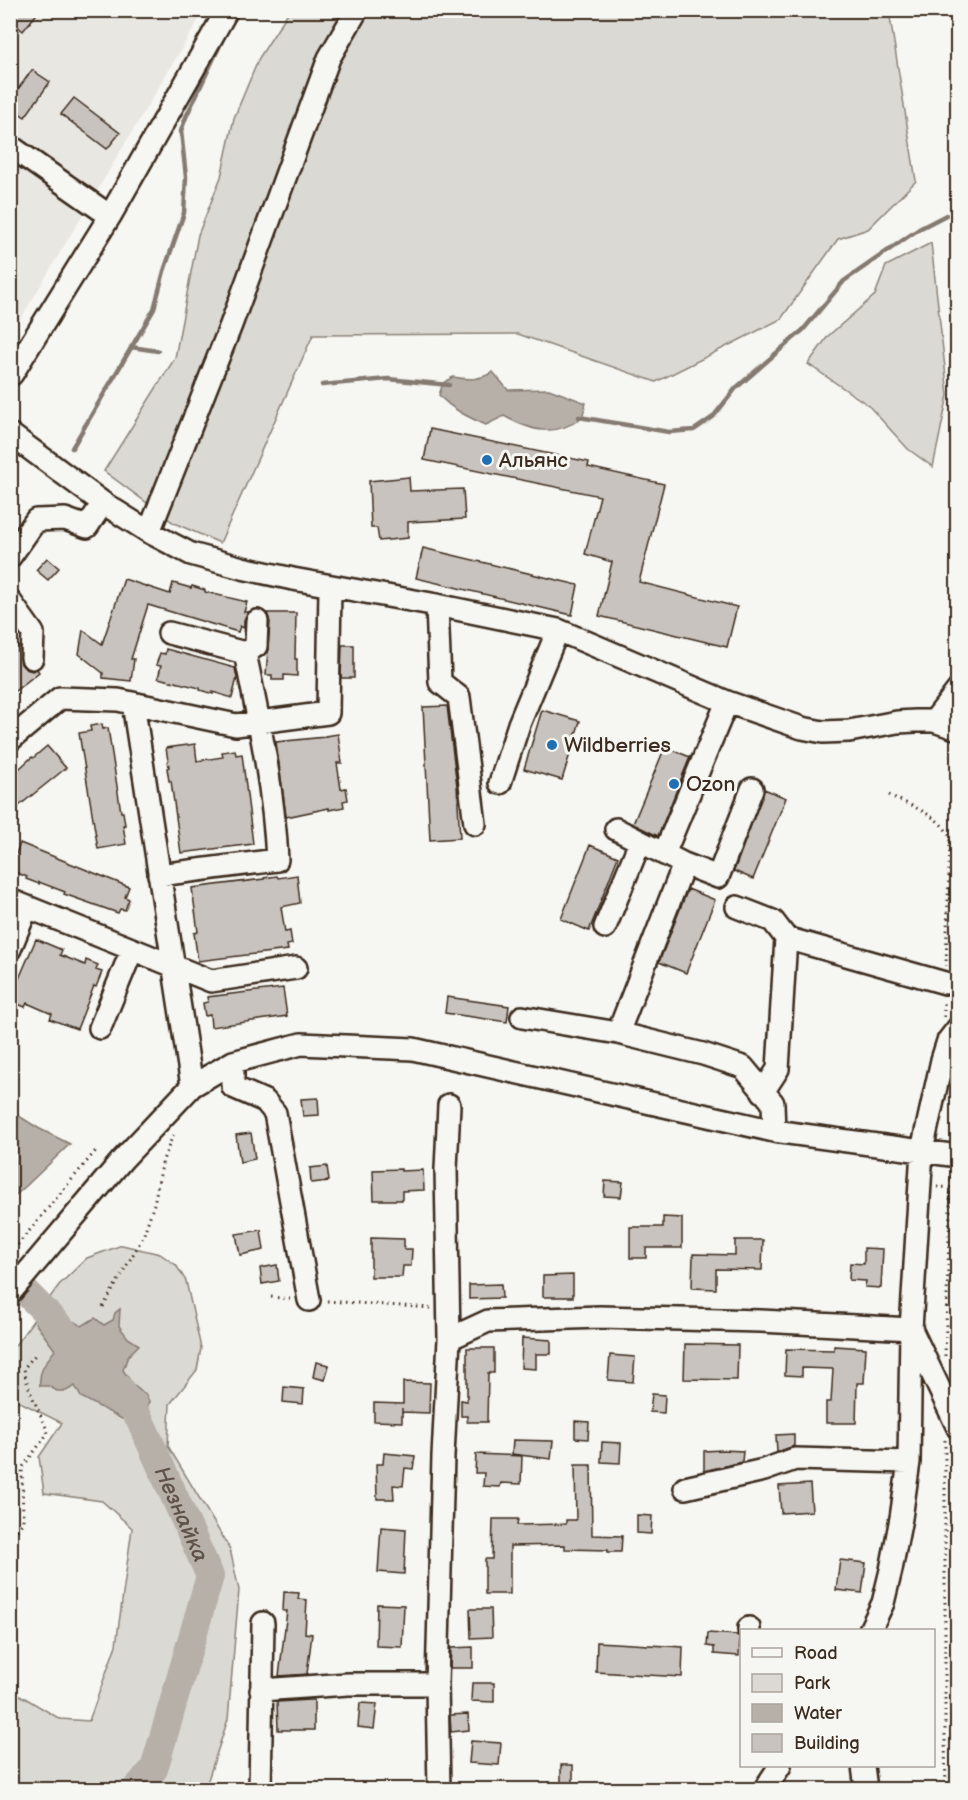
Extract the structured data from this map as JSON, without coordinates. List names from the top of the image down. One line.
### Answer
{"water":["Незнайка"],"places":["Альянс","Wildberries","Ozon"],"legend":["Road","Park","Water","Building"]}
